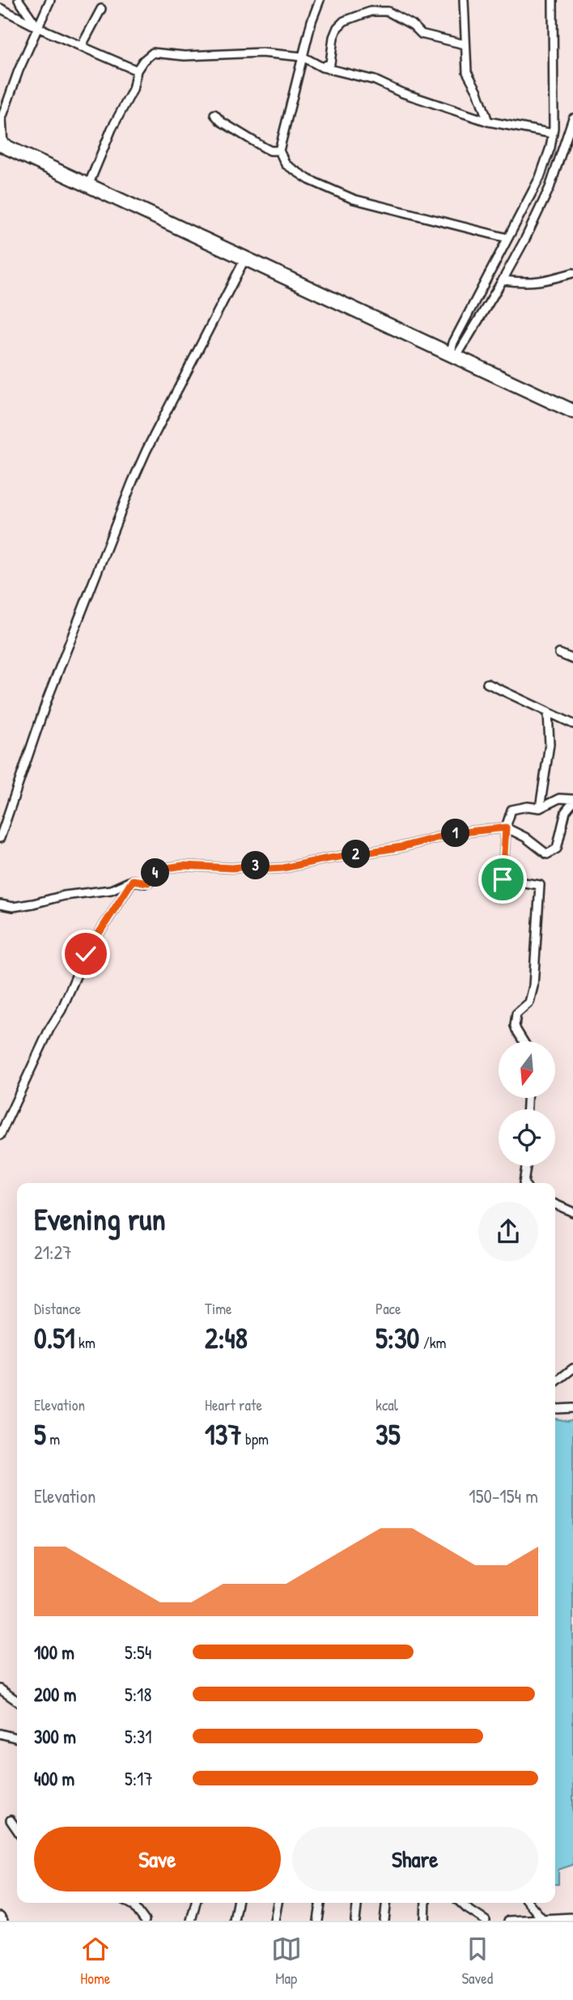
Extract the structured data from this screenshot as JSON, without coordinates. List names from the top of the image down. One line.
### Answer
{"north":"bottom","page":{"pins":["1","2","3","4"],"heading":["Evening run","21:27"],"stats":[["Distance","0.51 km"],["Time","2:48"],["Pace","5:30 /km"],["Elevation","5 m"],["Heart rate","137 bpm"],["kcal","35"]],"chart":["Elevation","150–154 m"],"list":[{"name":"100 m","note":"5:54"},{"name":"200 m","note":"5:18"},{"name":"300 m","note":"5:31"},{"name":"400 m","note":"5:17"}],"buttons":["Save","Share"],"tabs":["Home","Map","Saved"]}}
